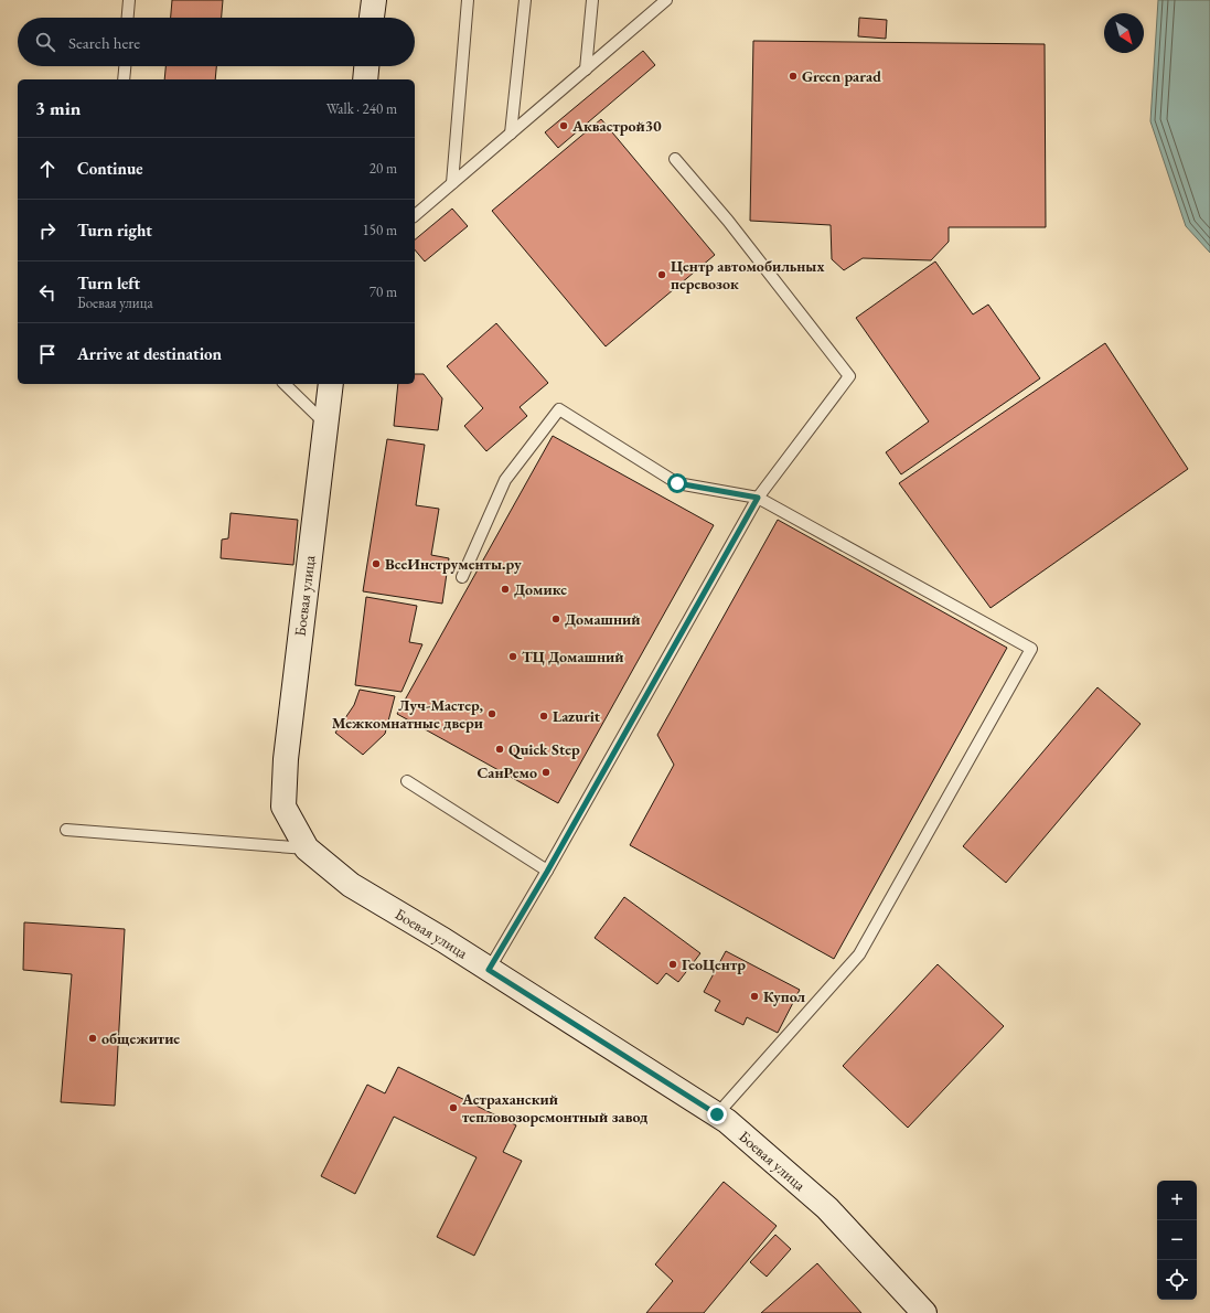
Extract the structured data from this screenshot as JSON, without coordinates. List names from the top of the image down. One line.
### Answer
{"streets":{"main road":["Боевая улица"]},"places":["Green parad","Аквастрой30","Центр автомобильных перевозок","ВсеИнструменты.ру","Домикс","Домашний","ТЦ Домашний","Луч-Мастер, Межкомнатные двери","Lazurit","Quick Step","СанРемо","ГеоЦентр","Купол","общежитие","Астраханский тепловозоремонтный завод"],"north":"bottom right","page":{"search":"Search here","heading":["3 min","Walk · 240 m"],"list":[["Continue","20 m"],["Turn right","150 m"],["Turn left","Боевая улица","70 m"],"Arrive at destination"],"map_buttons":["+","−"]}}
